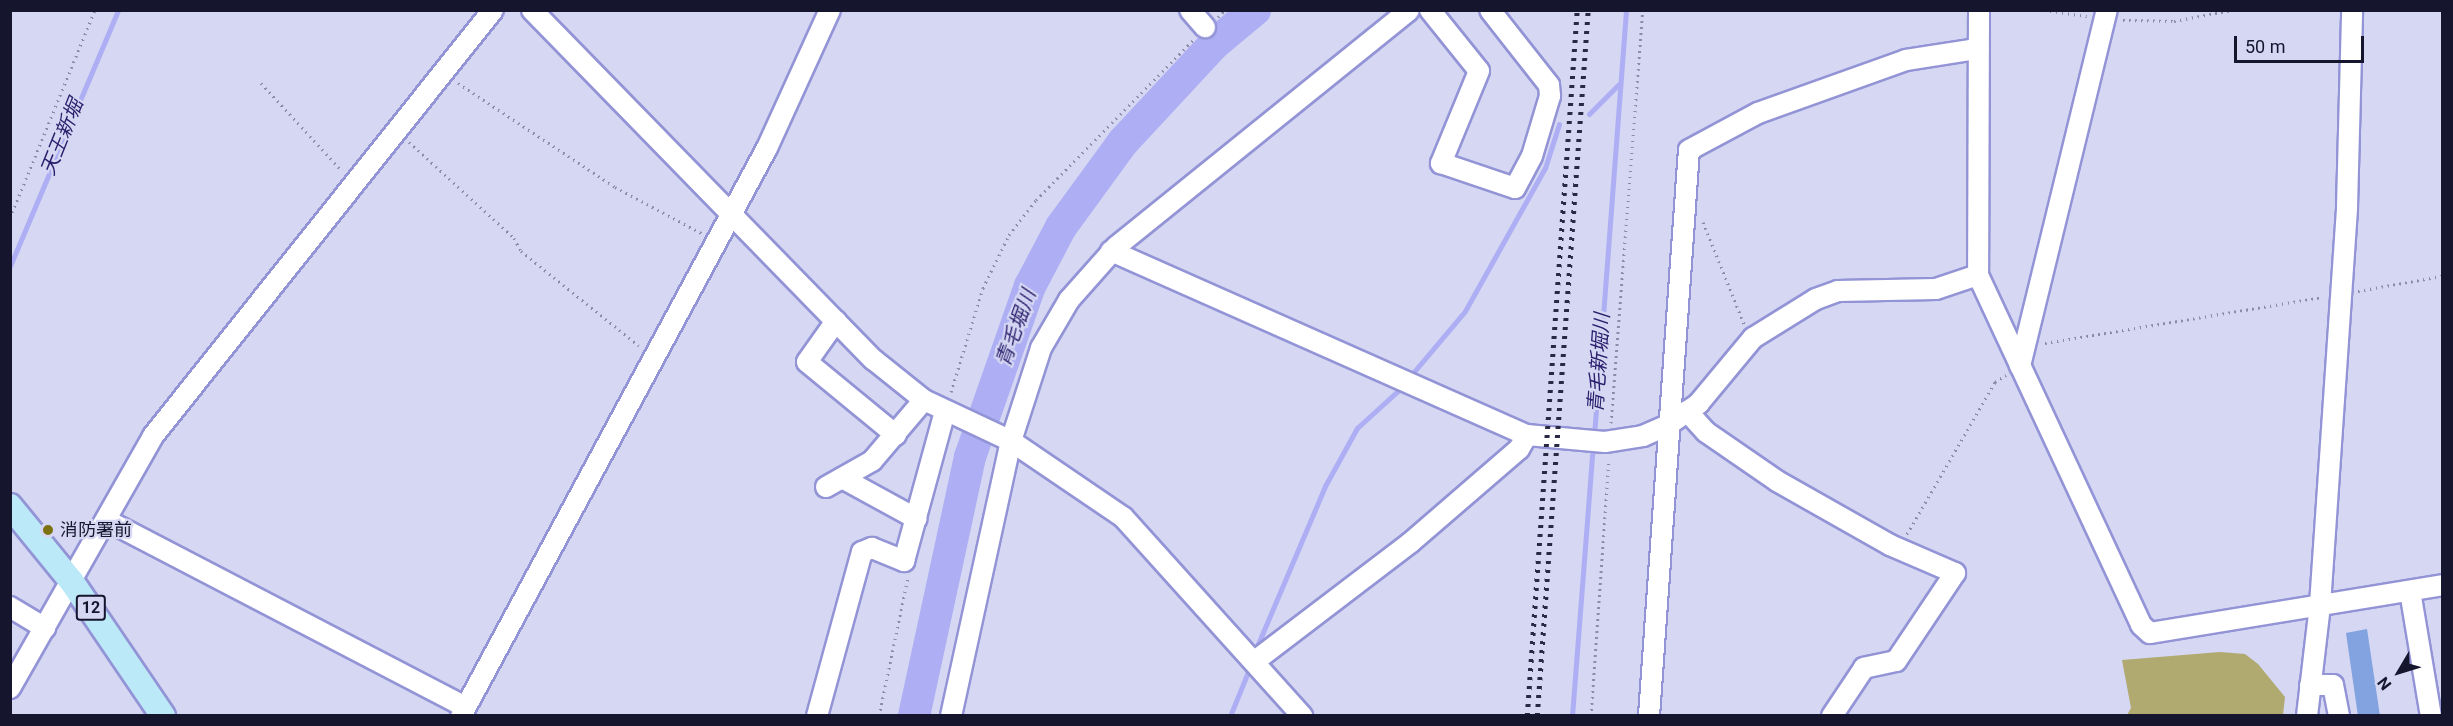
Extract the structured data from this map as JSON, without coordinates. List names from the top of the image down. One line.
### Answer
{"streets":{"main road":["12"]},"water":["天王新堀","青毛堀川","青毛新堀川"],"places":["消防署前"],"scale_bar":"50 m","north":"bottom left"}
